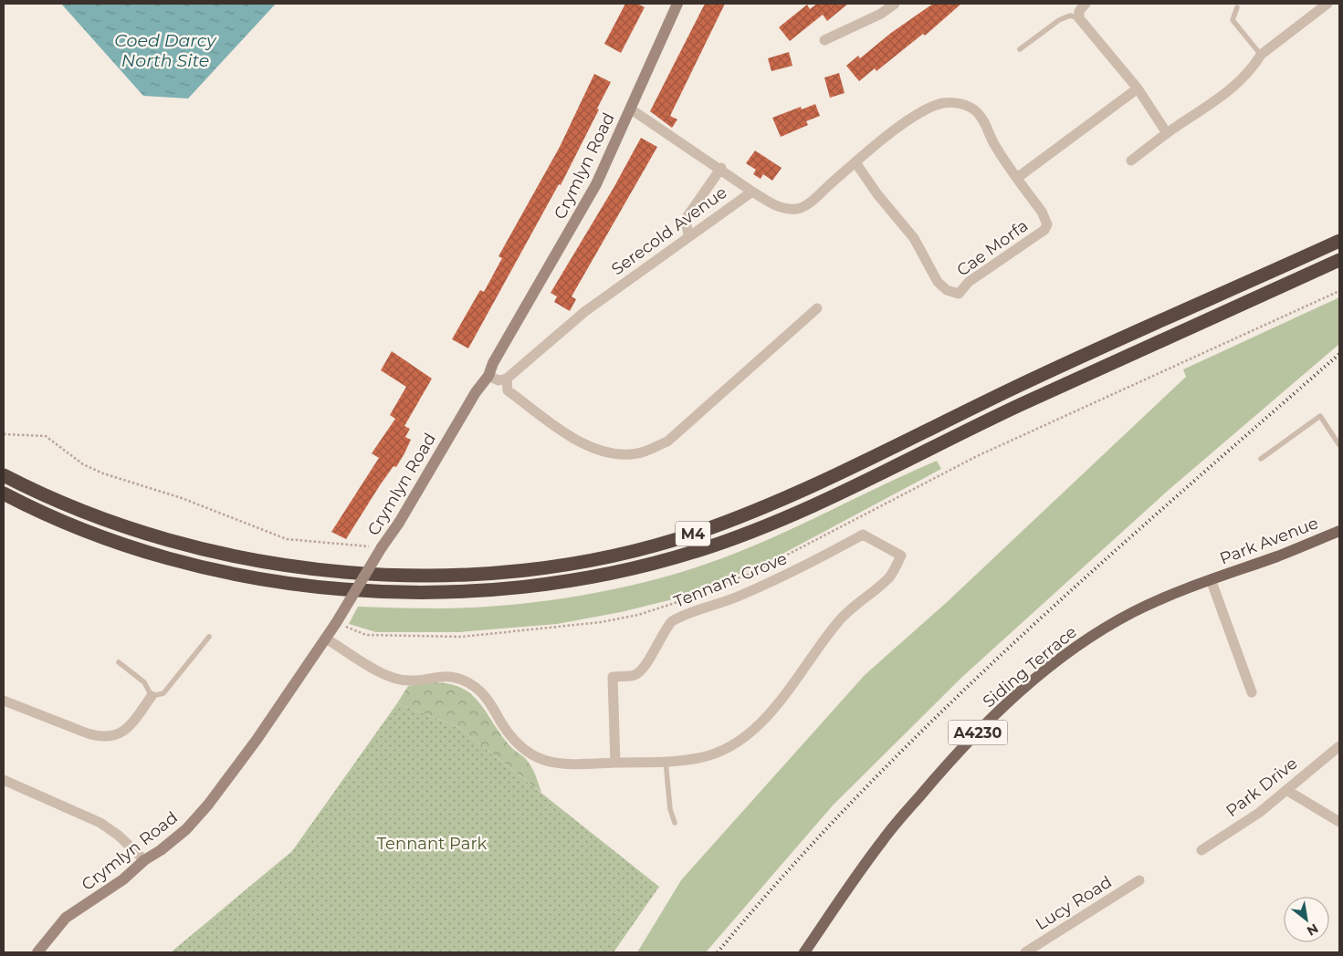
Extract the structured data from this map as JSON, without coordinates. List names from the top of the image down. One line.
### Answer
{"streets":{"highway":["M4"],"main road":["Park Avenue","Siding Terrace","A4230"],"street":["Crymlyn Road","Serecold Avenue","Cae Morfa","Tennant Grove","Park Drive","Lucy Road"]},"crossings":[["Crymlyn Road","Serecold Avenue"],["Serecold Avenue","Cae Morfa"],["Park Avenue","Siding Terrace"]],"water":["Coed Darcy North Site"],"parks":["Tennant Park"],"north":"bottom right"}
